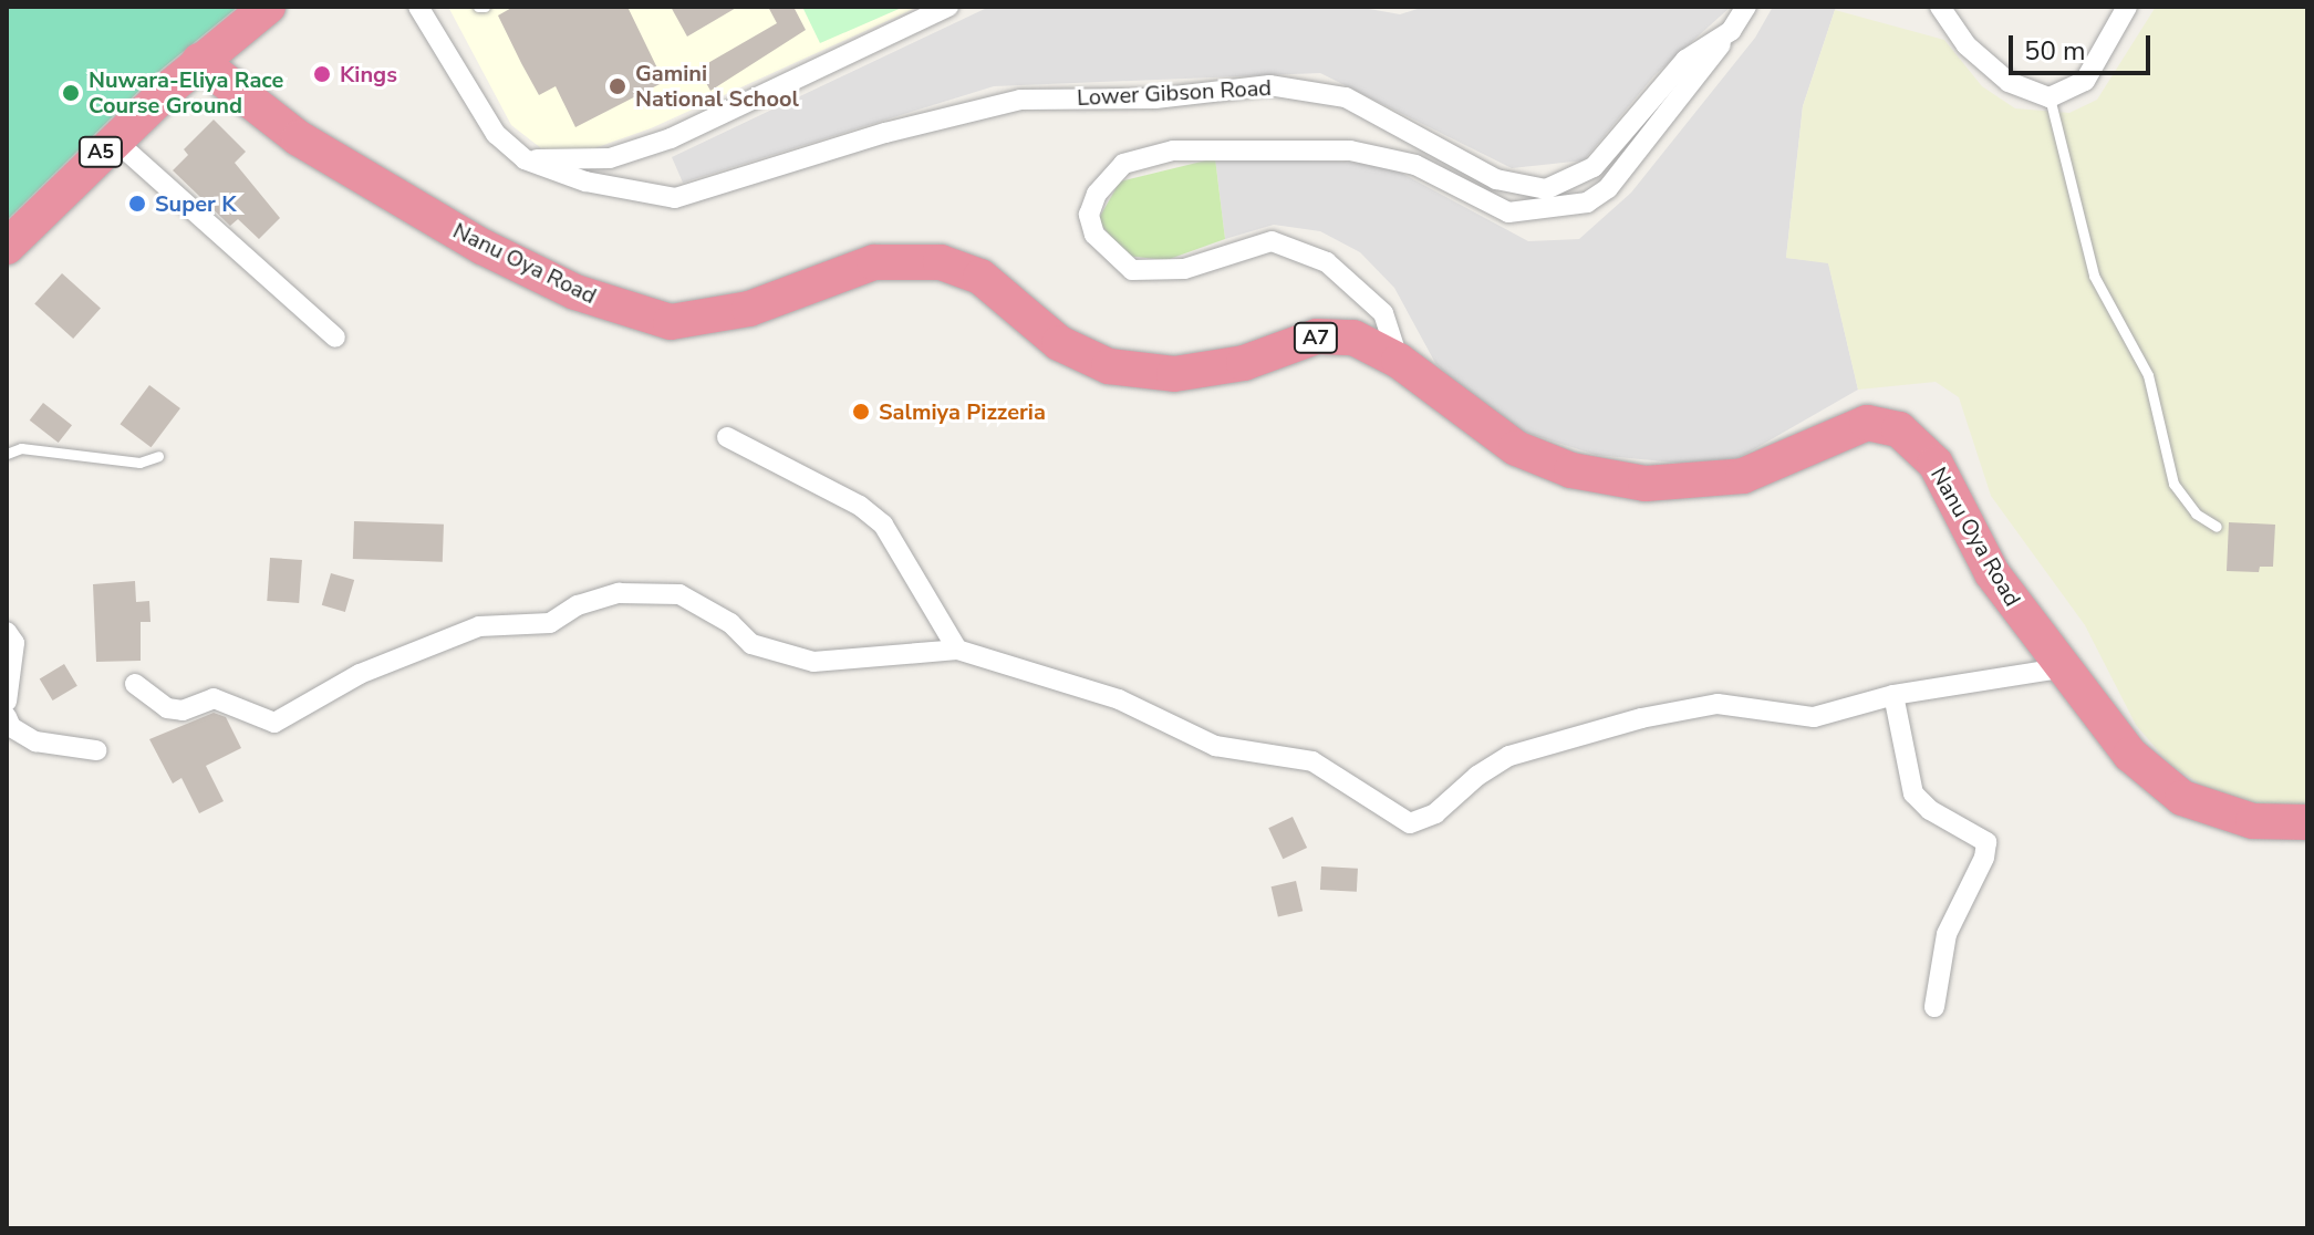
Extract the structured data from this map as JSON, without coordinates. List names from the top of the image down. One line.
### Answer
{"streets":{"highway":["A5","Nanu Oya Road","A7"],"street":["Lower Gibson Road"]},"crossings":[["A5","Nanu Oya Road"]],"places":["Kings","Gamini National School","Nuwara-Eliya Race Course Ground","Super K","Salmiya Pizzeria"],"scale_bar":"50 m"}
